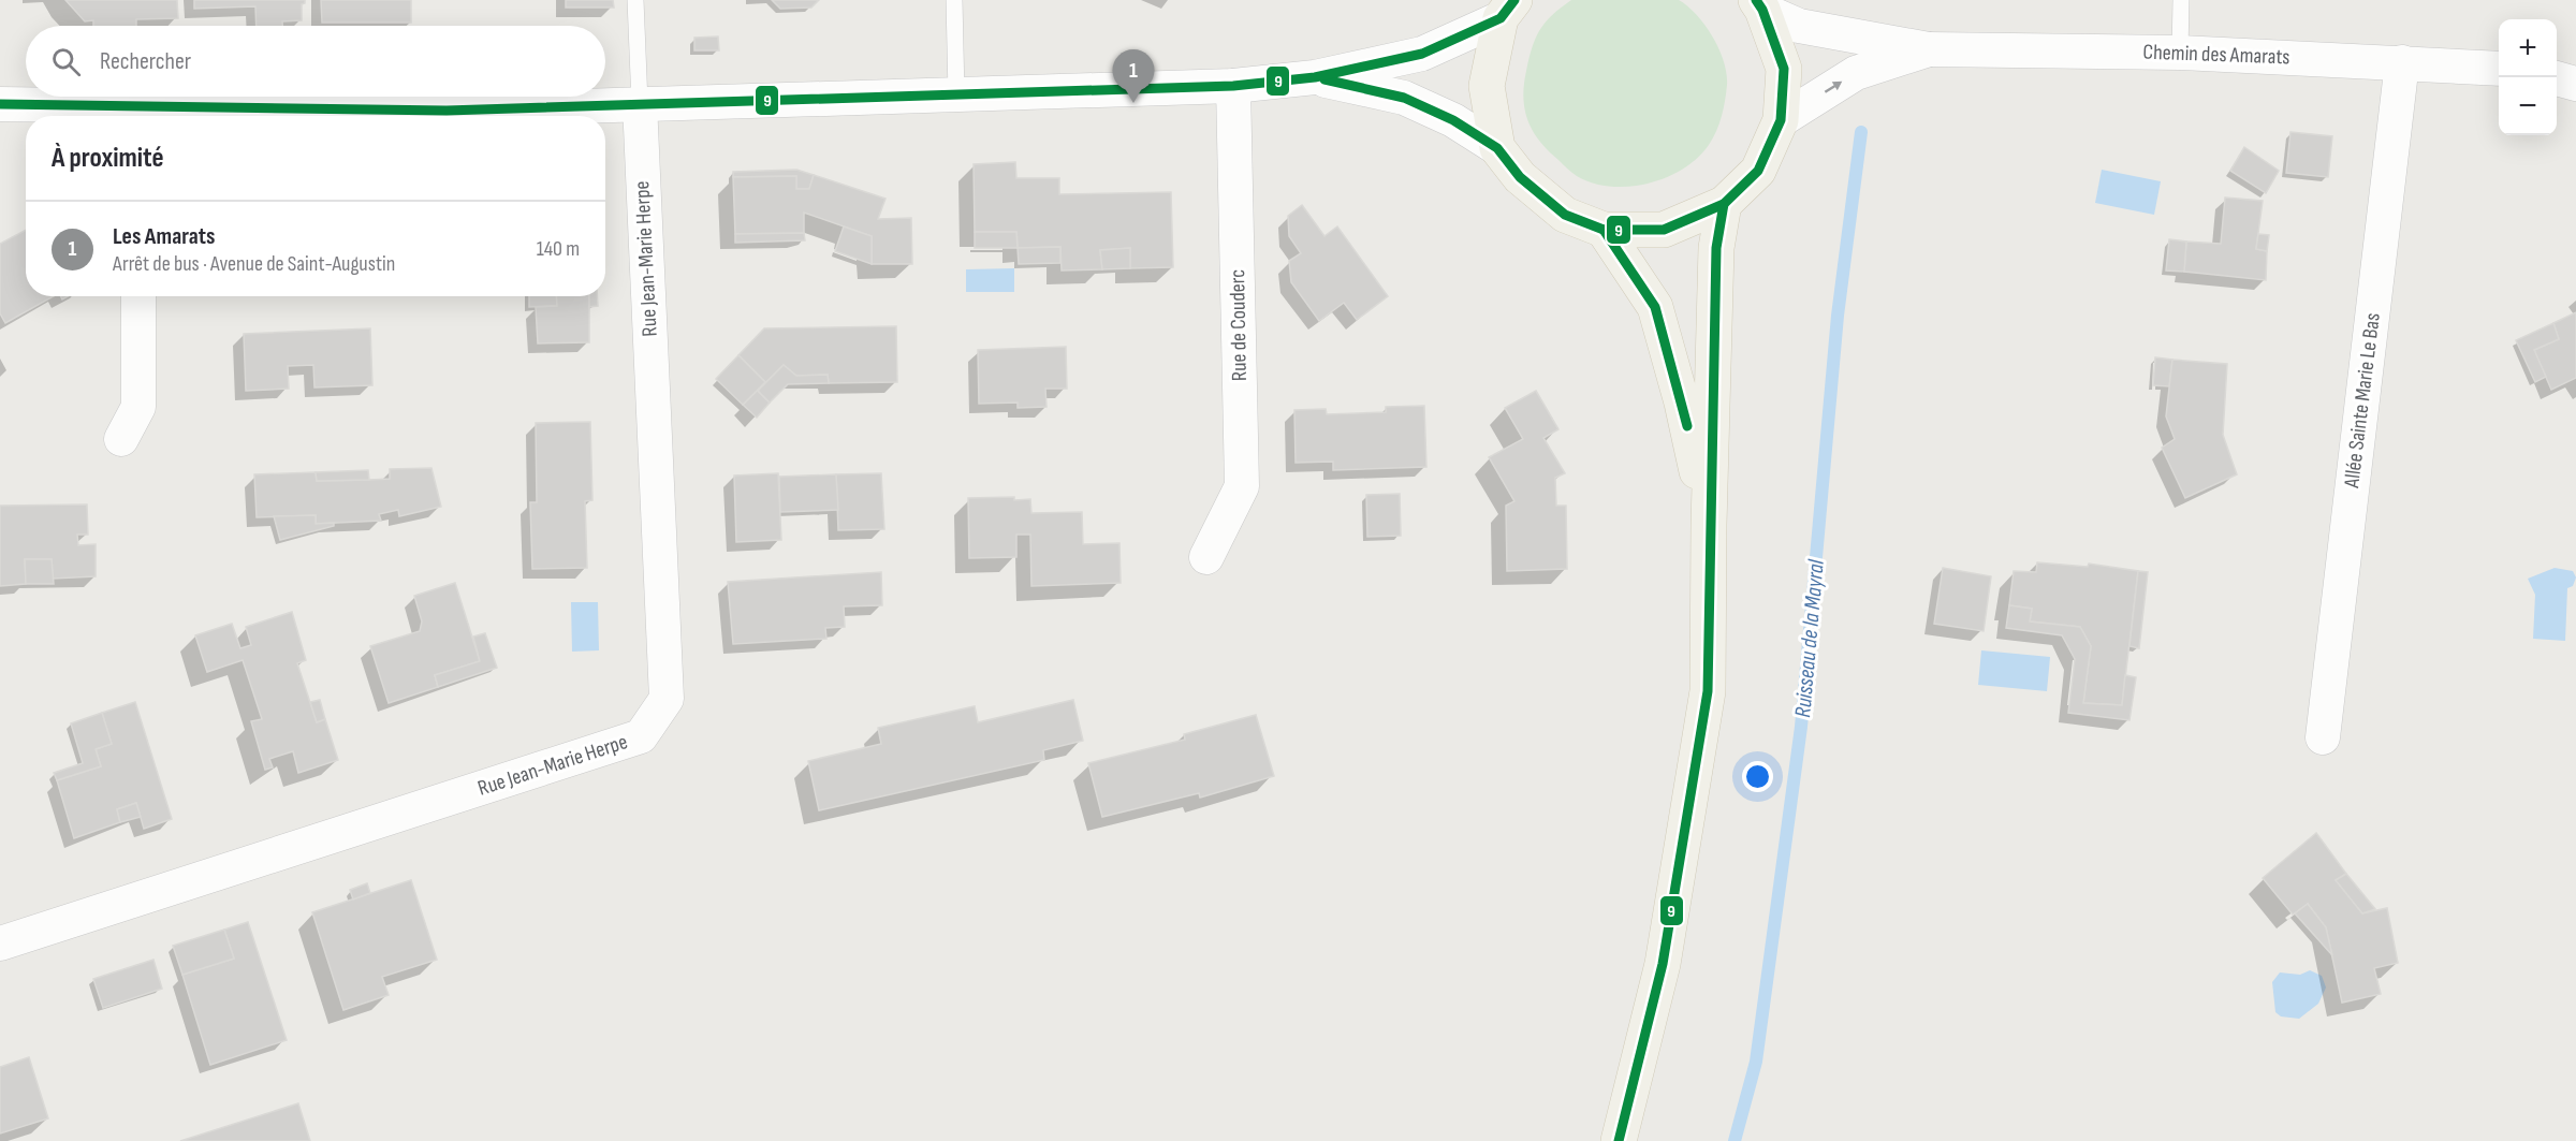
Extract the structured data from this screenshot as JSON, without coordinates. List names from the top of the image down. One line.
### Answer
{"streets":{"street":["Chemin des Amarats","Rue Jean-Marie Herpe","Rue de Couderc","Allée Sainte Marie Le Bas"]},"crossings":[["Chemin des Amarats","Allée Sainte Marie Le Bas"]],"water":["Ruisseau de la Mayral"],"lines":["transit line 9"],"page":{"map_buttons":["+","−"],"search":"Rechercher","pins":"1","heading":"À proximité","list":[{"mark":"1","name":"Les Amarats","note":"Arrêt de bus · Avenue de Saint-Augustin","value":"140 m"}]}}
